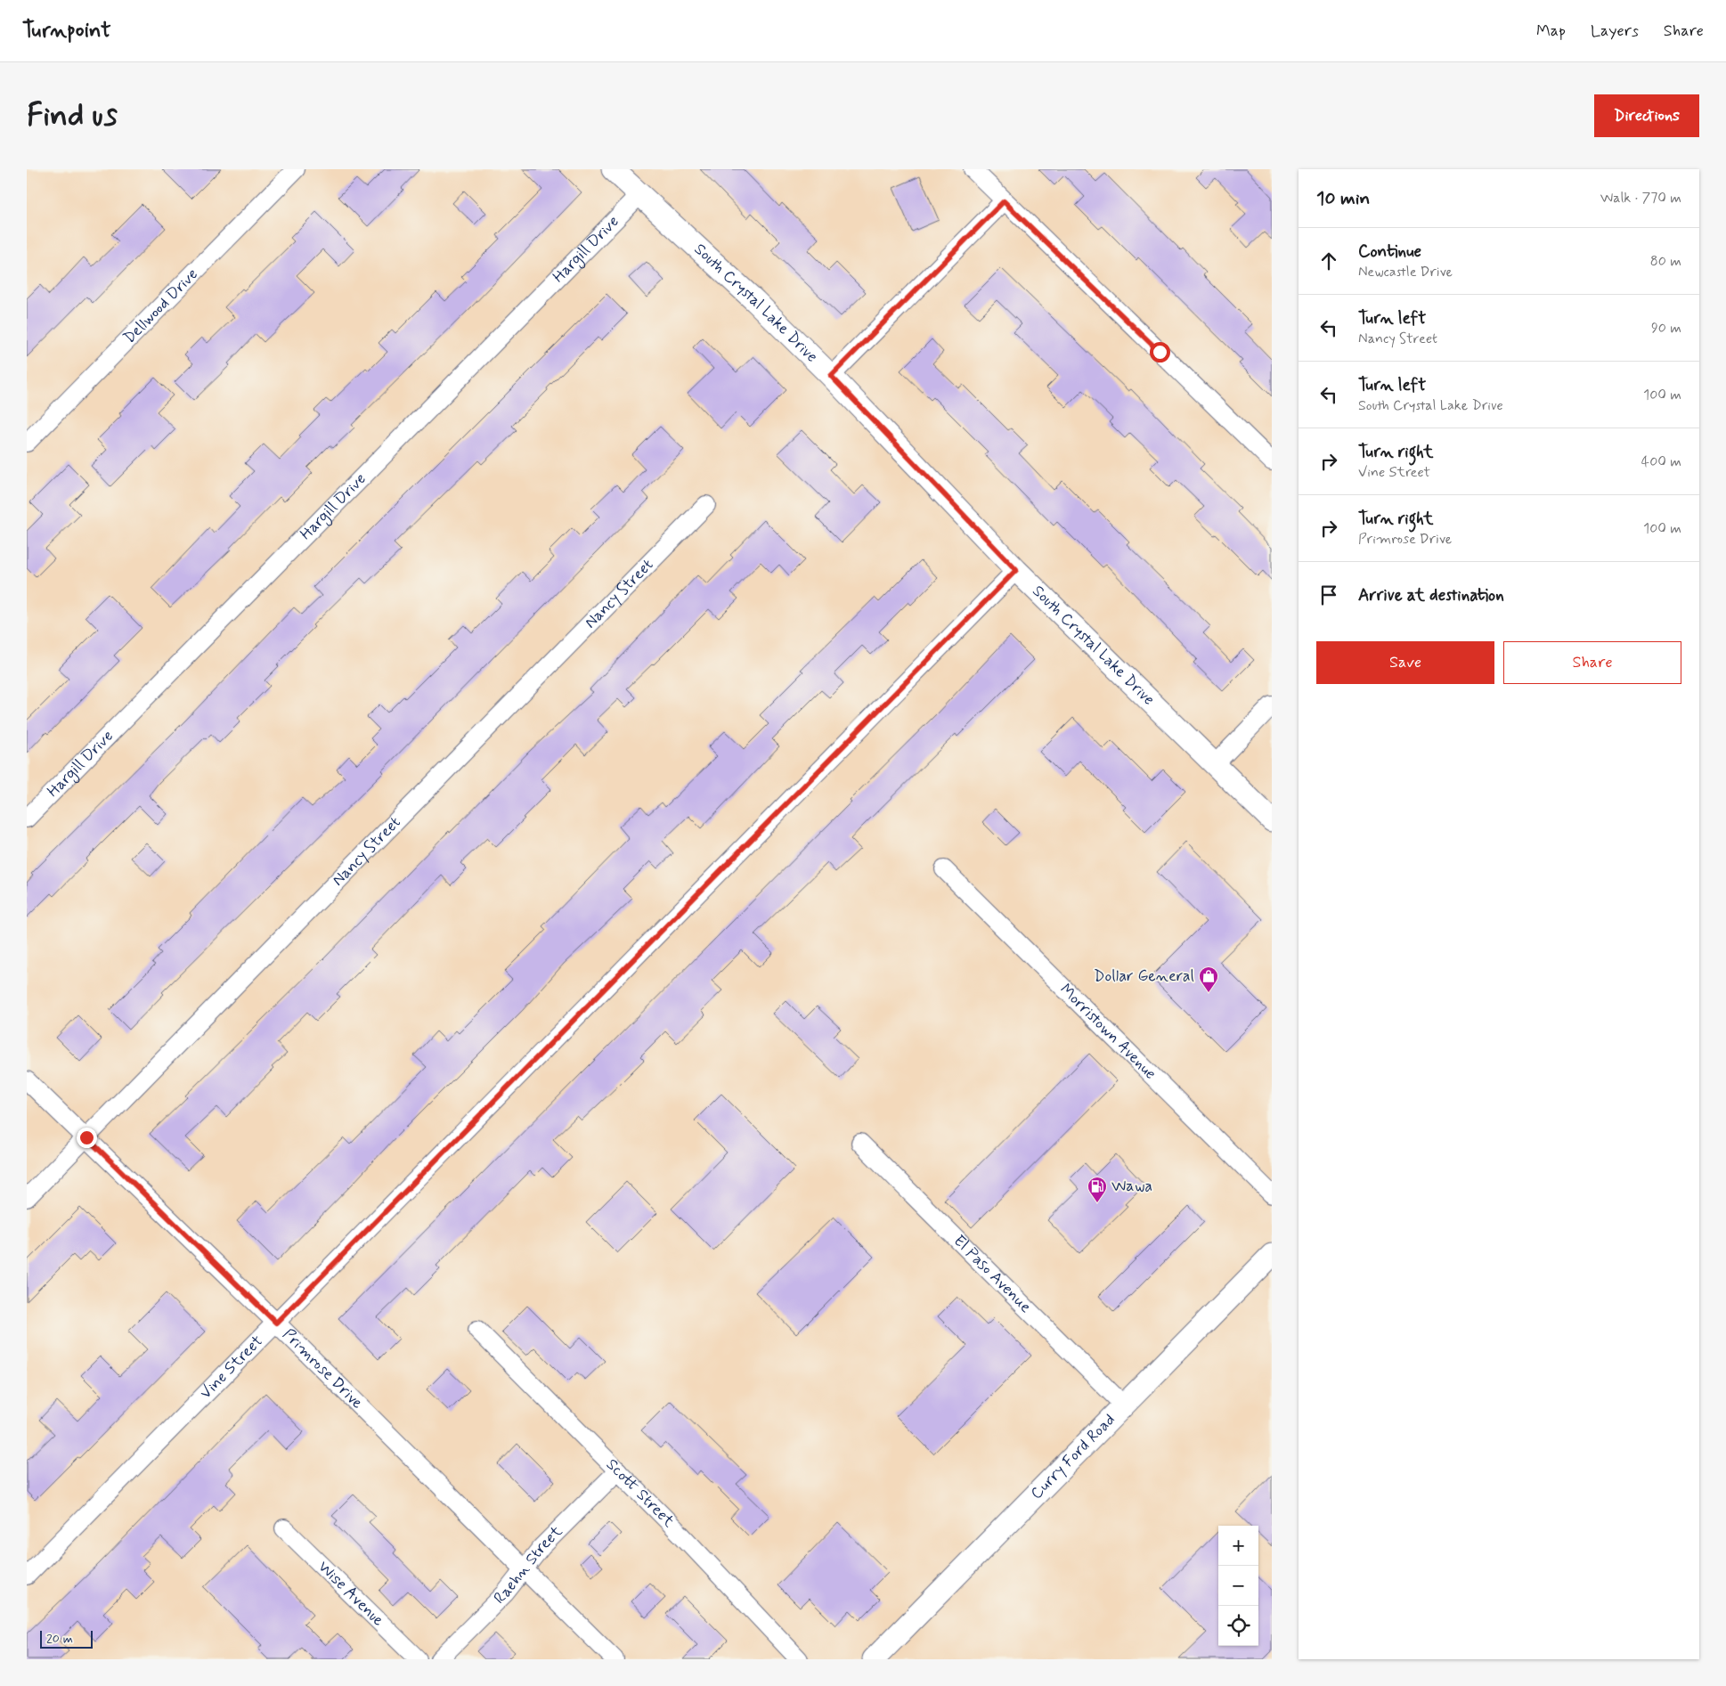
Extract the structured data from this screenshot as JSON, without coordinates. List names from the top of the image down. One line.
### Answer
{"streets":{"street":["Hargill Drive","South Crystal Lake Drive","Dellwood Drive","Nancy Street","Morristown Avenue","El Paso Avenue","Vine Street","Primrose Drive","Curry Ford Road","Scott Street","Raehn Street","Wise Avenue"]},"crossings":[["Hargill Drive","South Crystal Lake Drive"],["South Crystal Lake Drive","Vine Street"],["Nancy Street","Primrose Drive"],["El Paso Avenue","Curry Ford Road"],["Vine Street","Primrose Drive"],["Primrose Drive","Raehn Street"],["Scott Street","Raehn Street"]],"places":{"shop":["Dollar General"],"fuel station":["Wawa"]},"scale_bar":"20 m","page":{"header":"Turnpoint","nav":["Map","Layers","Share"],"buttons":["Directions",["Save","Share"]],"title":"Find us","heading":["10 min","Walk · 770 m"],"list":[["Continue","Newcastle Drive","80 m"],["Turn left","Nancy Street","90 m"],["Turn left","South Crystal Lake Drive","100 m"],["Turn right","Vine Street","400 m"],["Turn right","Primrose Drive","100 m"],"Arrive at destination"],"map_buttons":["+","−"],"scale":"20 m"}}
